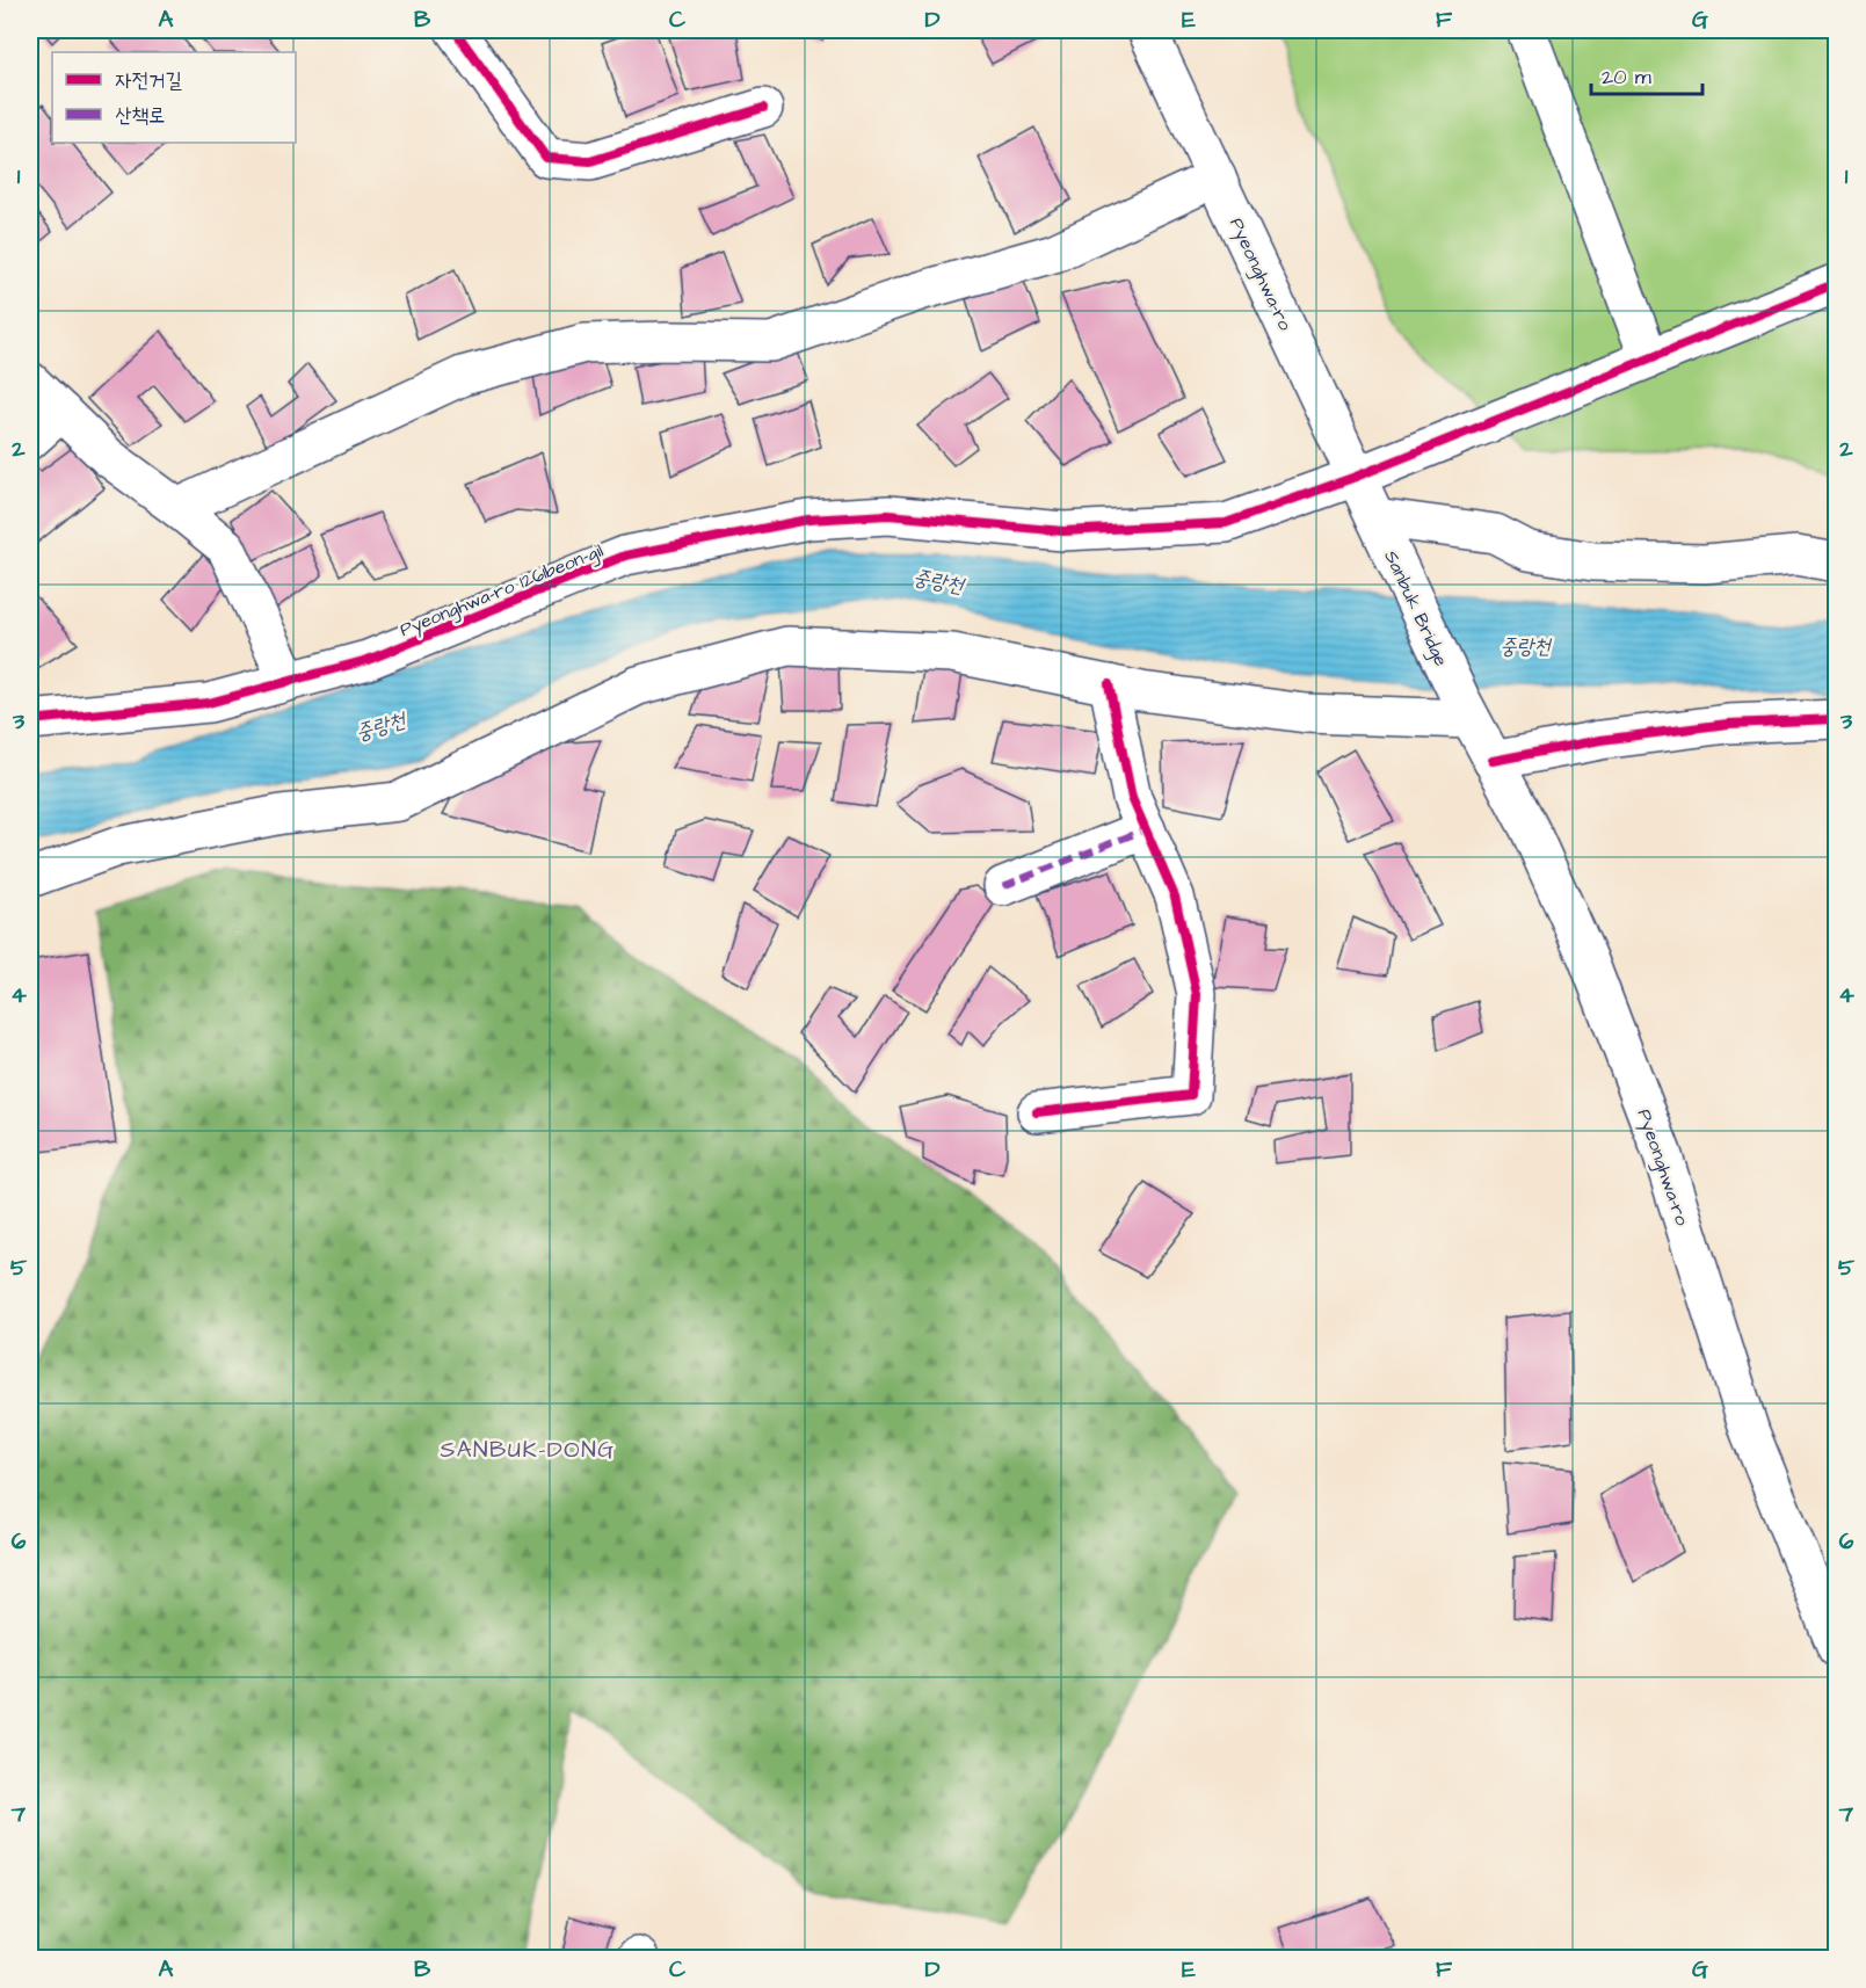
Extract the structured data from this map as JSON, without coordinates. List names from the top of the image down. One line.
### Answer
{"streets":{"street":["Pyeonghwa-ro","Pyeonghwa-ro 1261beon-gil","Sanbuk Bridge"]},"crossings":[["Pyeonghwa-ro","Pyeonghwa-ro 1261beon-gil"],["Pyeonghwa-ro","Sanbuk Bridge"]],"districts":["SANBUK-DONG"],"water":["중랑천"],"legend":["자전거길","산책로"],"scale_bar":"20 m","grid":{"columns":["A","B","C","D","E","F","G"],"rows":["1","2","3","4","5","6","7"]}}
